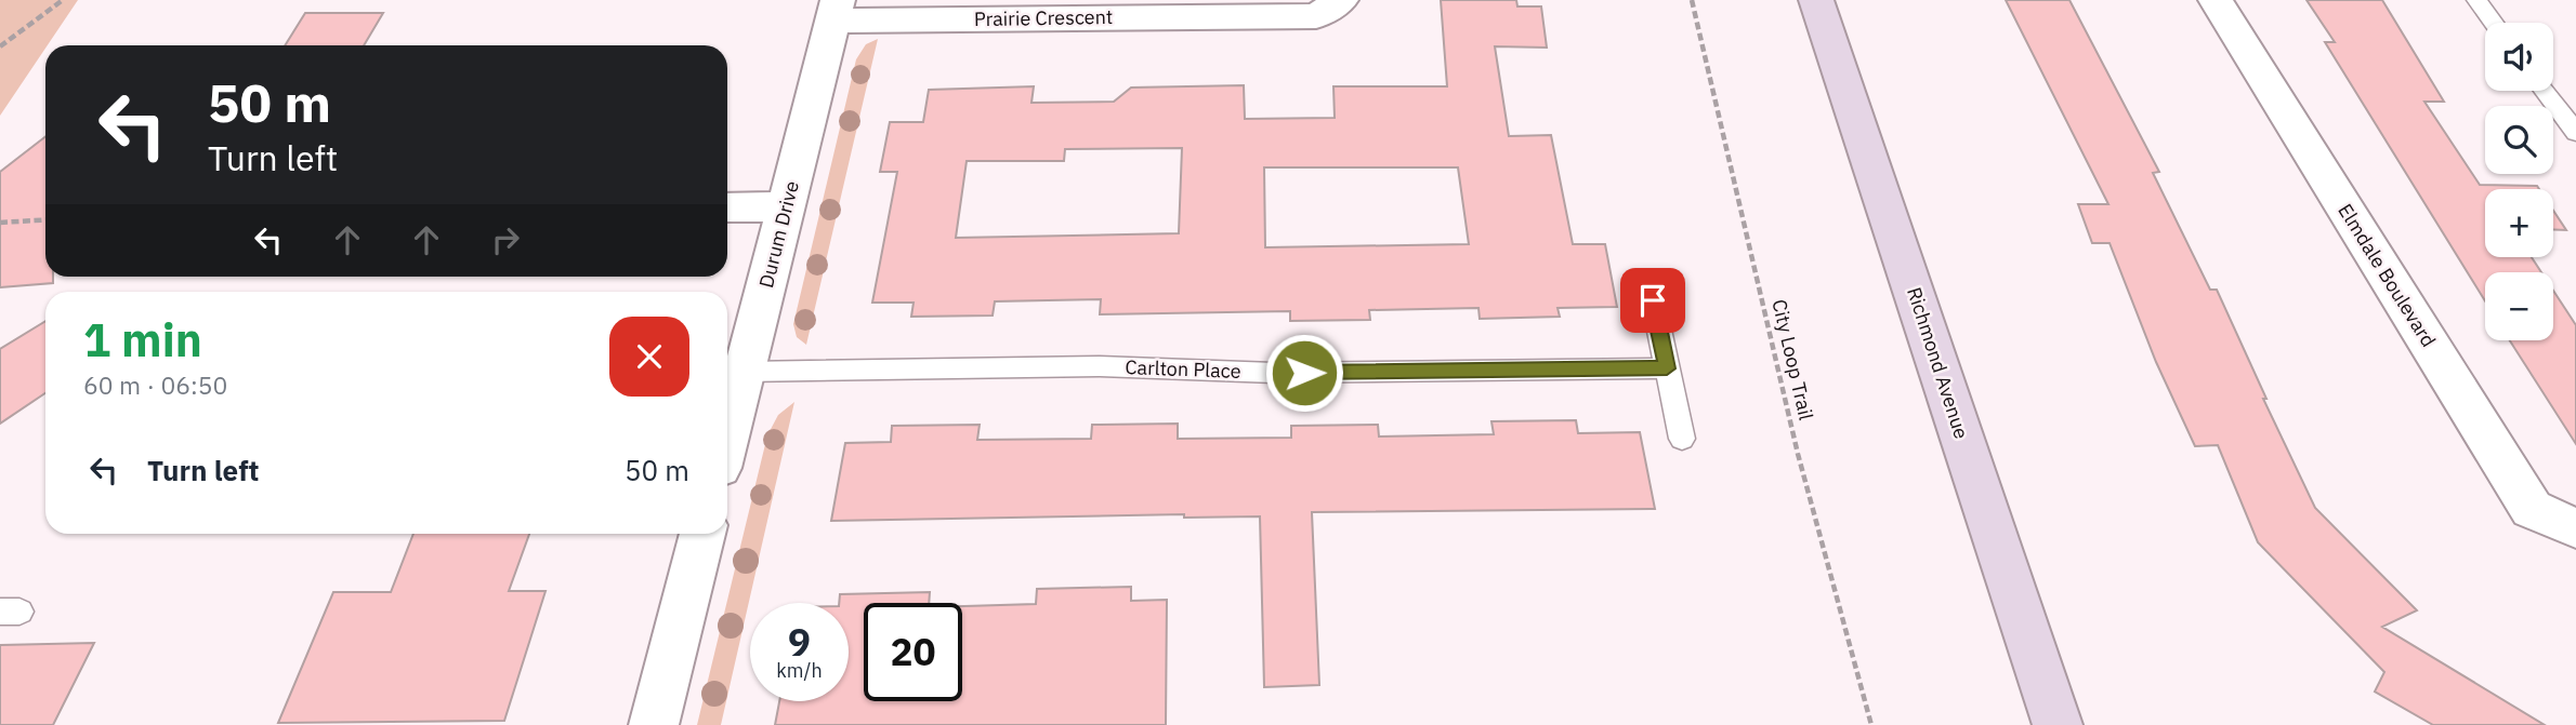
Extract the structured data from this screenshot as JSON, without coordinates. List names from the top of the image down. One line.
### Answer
{"streets":{"main road":["Richmond Avenue"],"street":["Prairie Crescent","Durum Drive","Elmdale Boulevard"],"lane":["Carlton Place"],"path":["City Loop Trail"]},"crossings":[["Prairie Crescent","Durum Drive"],["Durum Drive","Carlton Place"]],"page":{"map_buttons":["+","−"],"turn":["50 m","Turn left"],"heading":["1 min","60 m · 06:50"],"list":[{"name":"Turn left","value":"50 m"}],"speed":"9 km/h","limit":"20"}}
